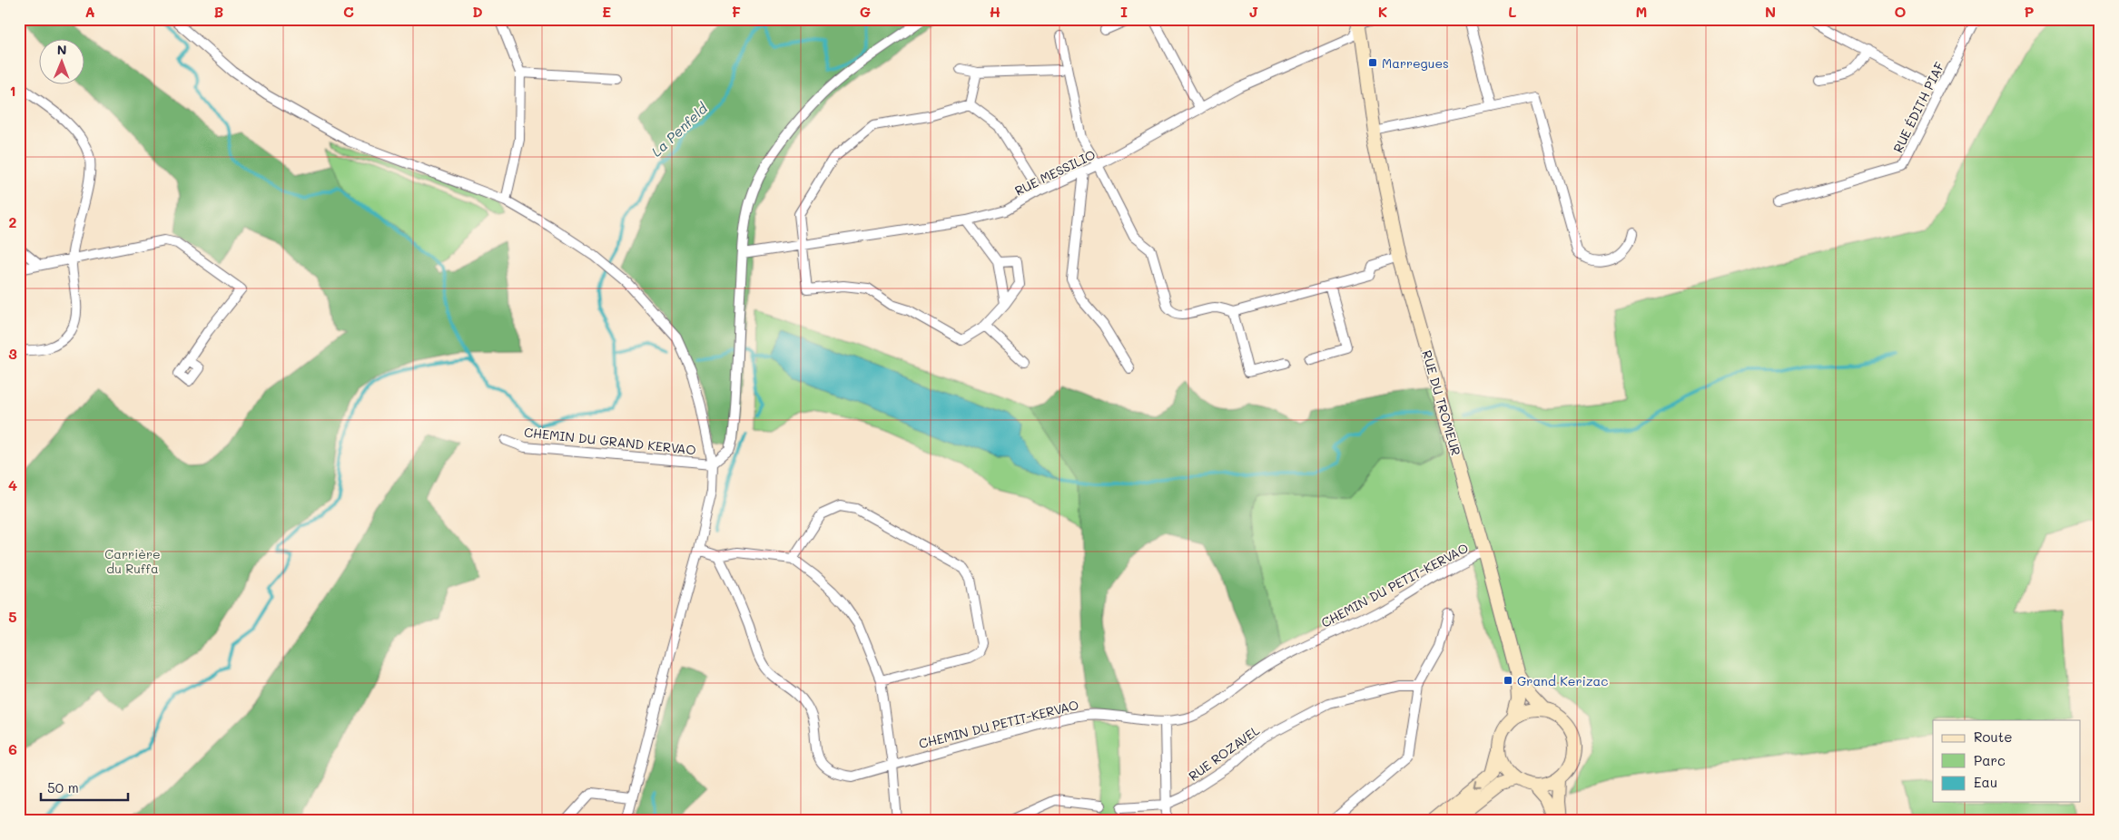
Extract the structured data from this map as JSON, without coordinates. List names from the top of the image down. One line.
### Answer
{"streets":{"main road":["RUE DU TROMEUR"],"street":["RUE ÉDITH PIAF","RUE MESSILIO","CHEMIN DU GRAND KERVAO","CHEMIN DU PETIT-KERVAO","RUE ROZAVEL"]},"crossings":[["RUE MESSILIO","RUE DU TROMEUR"],["RUE DU TROMEUR","CHEMIN DU PETIT-KERVAO"]],"water":["La Penfeld"],"parks":["Carrière du Ruffa"],"places":{"transit":["Marregues","Grand Kerizac"]},"legend":["Route","Parc","Eau"],"scale_bar":"50 m","north":"top","grid":{"columns":["A","B","C","D","E","F","G","H","I","J","K","L","M","N","O","P"],"rows":["1","2","3","4","5","6"]}}
